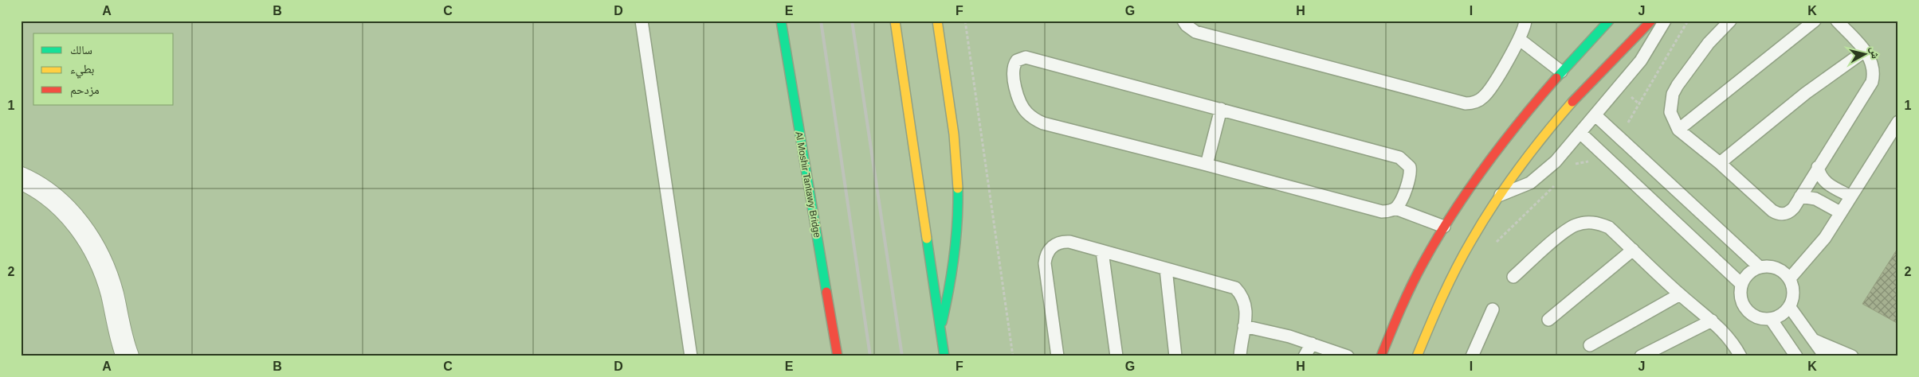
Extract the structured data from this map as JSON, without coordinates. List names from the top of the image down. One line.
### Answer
{"streets":{"main road":["Al Moshir Tantawy Bridge"]},"legend":["سالك","بطيء","مزدحم"],"north":"right","grid":{"columns":["A","B","C","D","E","F","G","H","I","J","K"],"rows":["1","2"]}}
